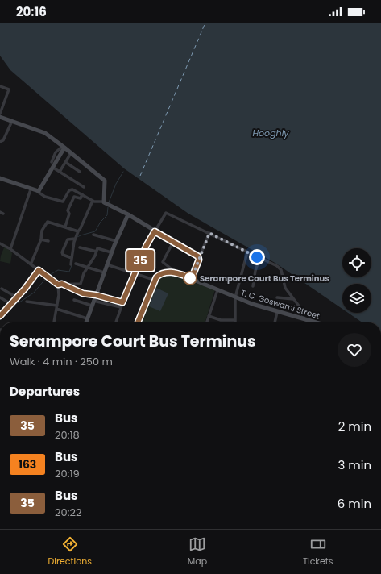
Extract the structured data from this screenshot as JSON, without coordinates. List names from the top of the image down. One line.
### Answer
{"streets":{"street":["T. C. Goswami Street"]},"water":["Hooghly"],"places":["Serampore Court Bus Terminus"],"lines":["bus line 35"],"page":{"status":"20:16","on_map":"35","heading":[["Serampore Court Bus Terminus","Walk · 4 min · 250 m"],"Departures"],"list":[{"mark":"35","name":"Bus","note":"20:18","value":"2 min"},{"mark":"163","name":"Bus","note":"20:19","value":"3 min"},{"mark":"35","name":"Bus","note":"20:22","value":"6 min"}],"tabs":["Directions","Map","Tickets"]}}
